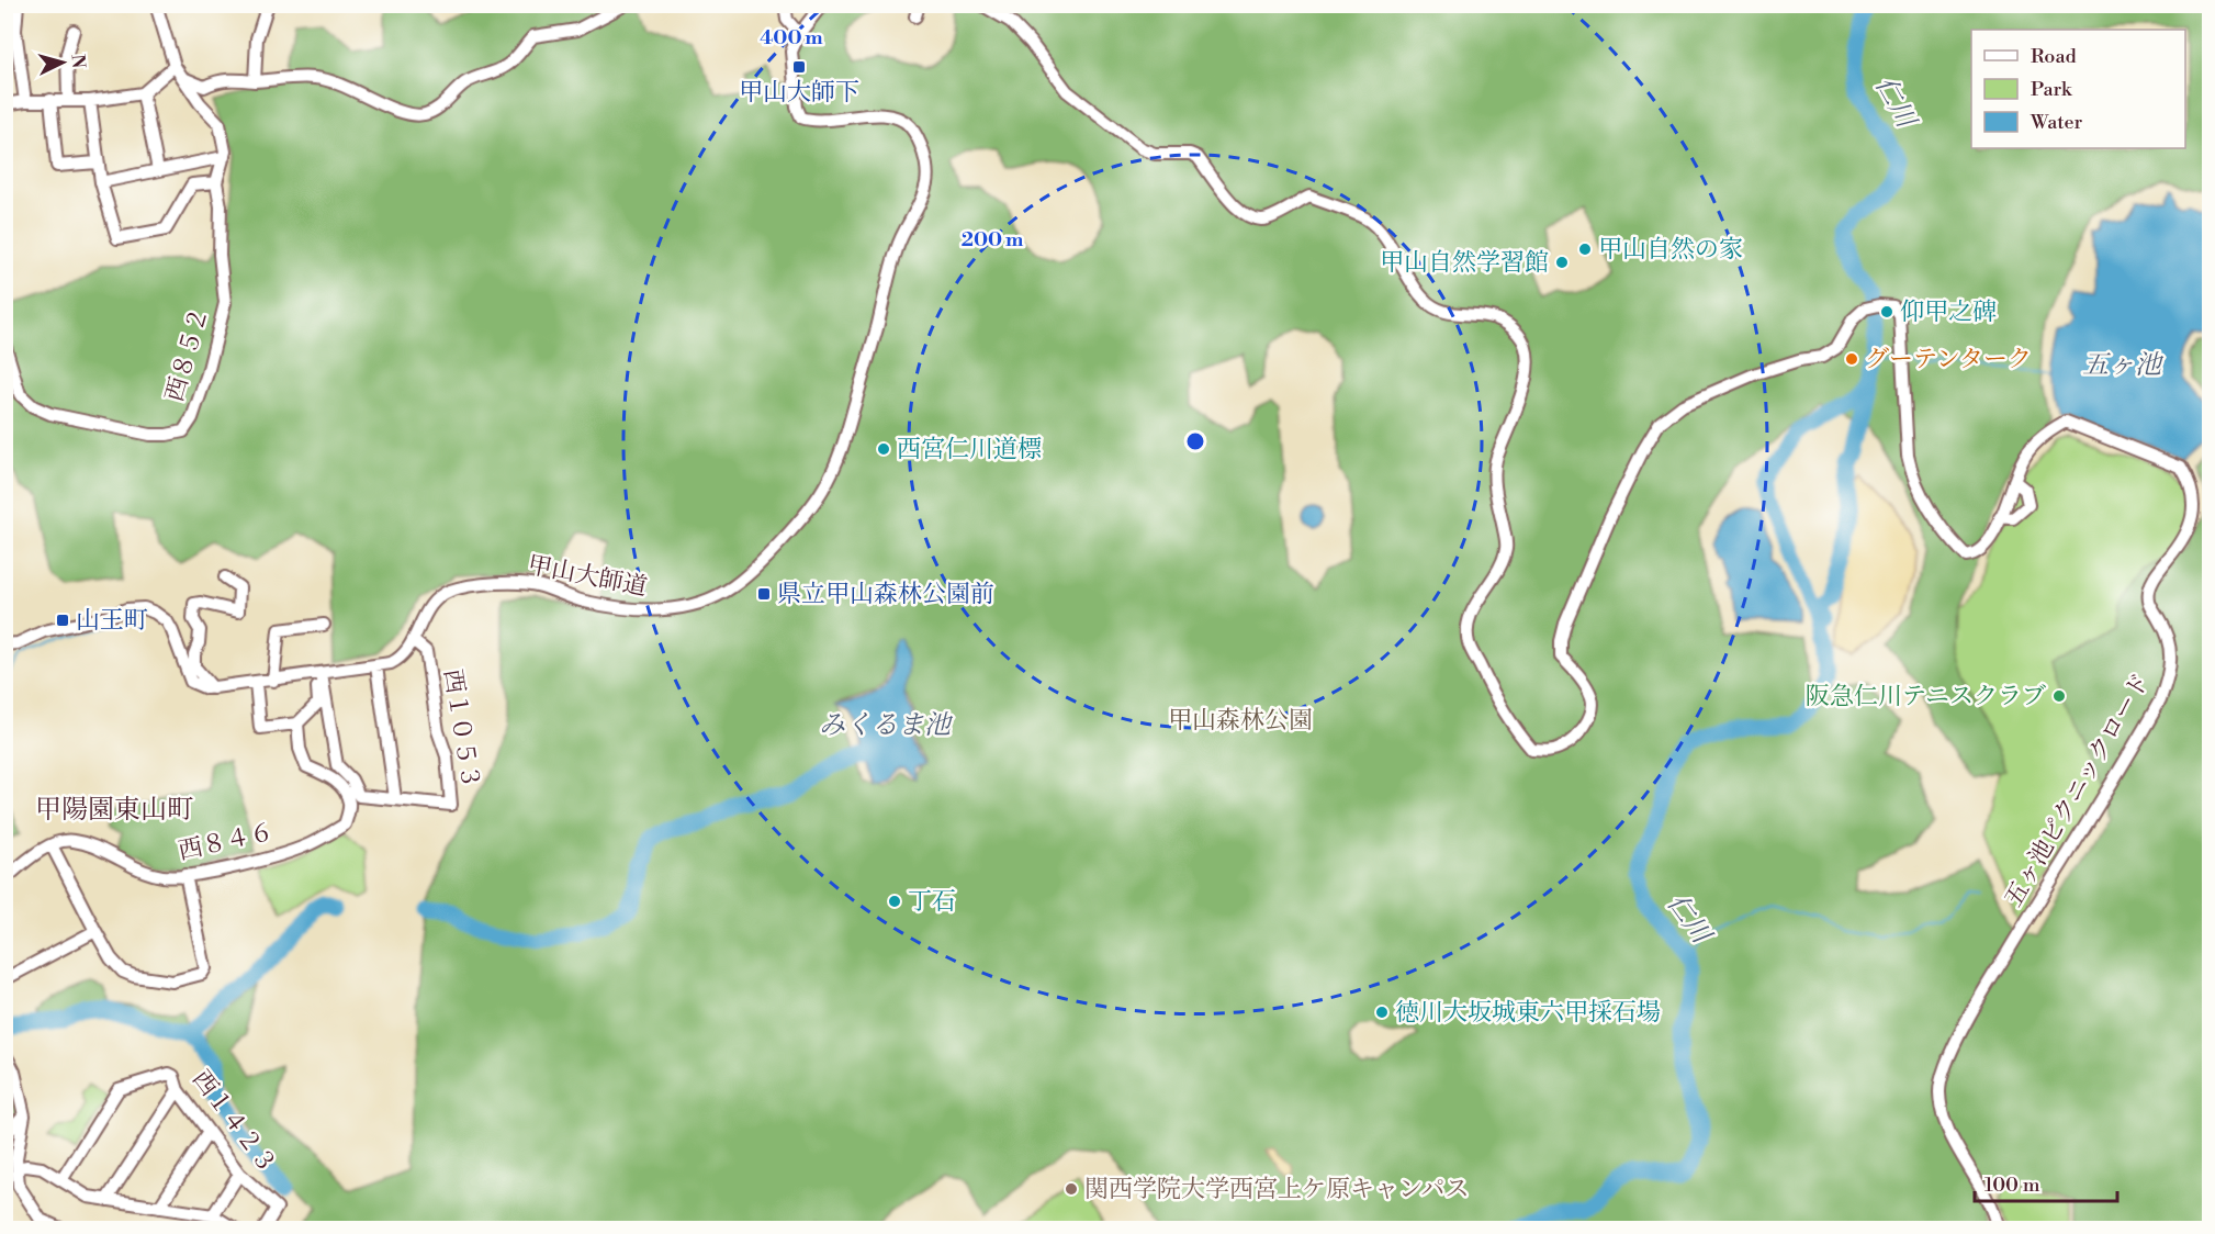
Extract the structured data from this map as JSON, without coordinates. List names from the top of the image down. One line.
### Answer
{"streets":{"street":["西８５２","甲山大師道","西１０５３","五ヶ池ピクニックロード","西８４６","西１４２３"]},"crossings":[["甲山大師道","西１０５３"]],"districts":["甲陽園東山町"],"water":["仁川","五ヶ池","みくるま池"],"parks":["甲山森林公園"],"places":{"transit":["甲山大師下","県立甲山森林公園前","山王町"],"other":["甲山自然の家","甲山自然学習館","仰甲之碑","グーテンターク","西宮仁川道標","阪急仁川テニスクラブ","丁石","徳川大坂城東六甲採石場","関西学院大学西宮上ケ原キャンパス"]},"legend":["Road","Park","Water"],"scale_bar":"100 m","north":"right","rings":["400 m","200 m"]}
